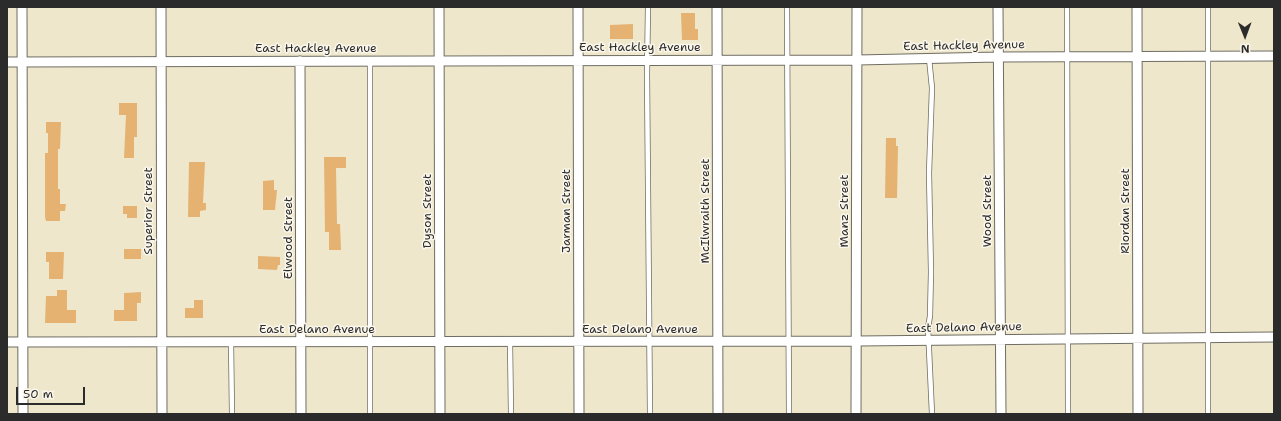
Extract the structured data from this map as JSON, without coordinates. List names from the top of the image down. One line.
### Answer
{"streets":{"street":["East Hackley Avenue","Superior Street","Dyson Street","Jarman Street","McIlwraith Street","Manz Street","Wood Street","Riordan Street","Elwood Street","East Delano Avenue"]},"crossings":[["East Hackley Avenue","Superior Street"],["East Hackley Avenue","Dyson Street"],["East Hackley Avenue","Jarman Street"],["East Hackley Avenue","McIlwraith Street"],["East Hackley Avenue","Manz Street"],["East Hackley Avenue","Wood Street"],["East Hackley Avenue","Riordan Street"],["East Hackley Avenue","Elwood Street"],["Superior Street","East Delano Avenue"],["Dyson Street","East Delano Avenue"],["Jarman Street","East Delano Avenue"],["McIlwraith Street","East Delano Avenue"],["Manz Street","East Delano Avenue"],["Wood Street","East Delano Avenue"],["Riordan Street","East Delano Avenue"],["Elwood Street","East Delano Avenue"]],"scale_bar":"50 m","north":"bottom"}
